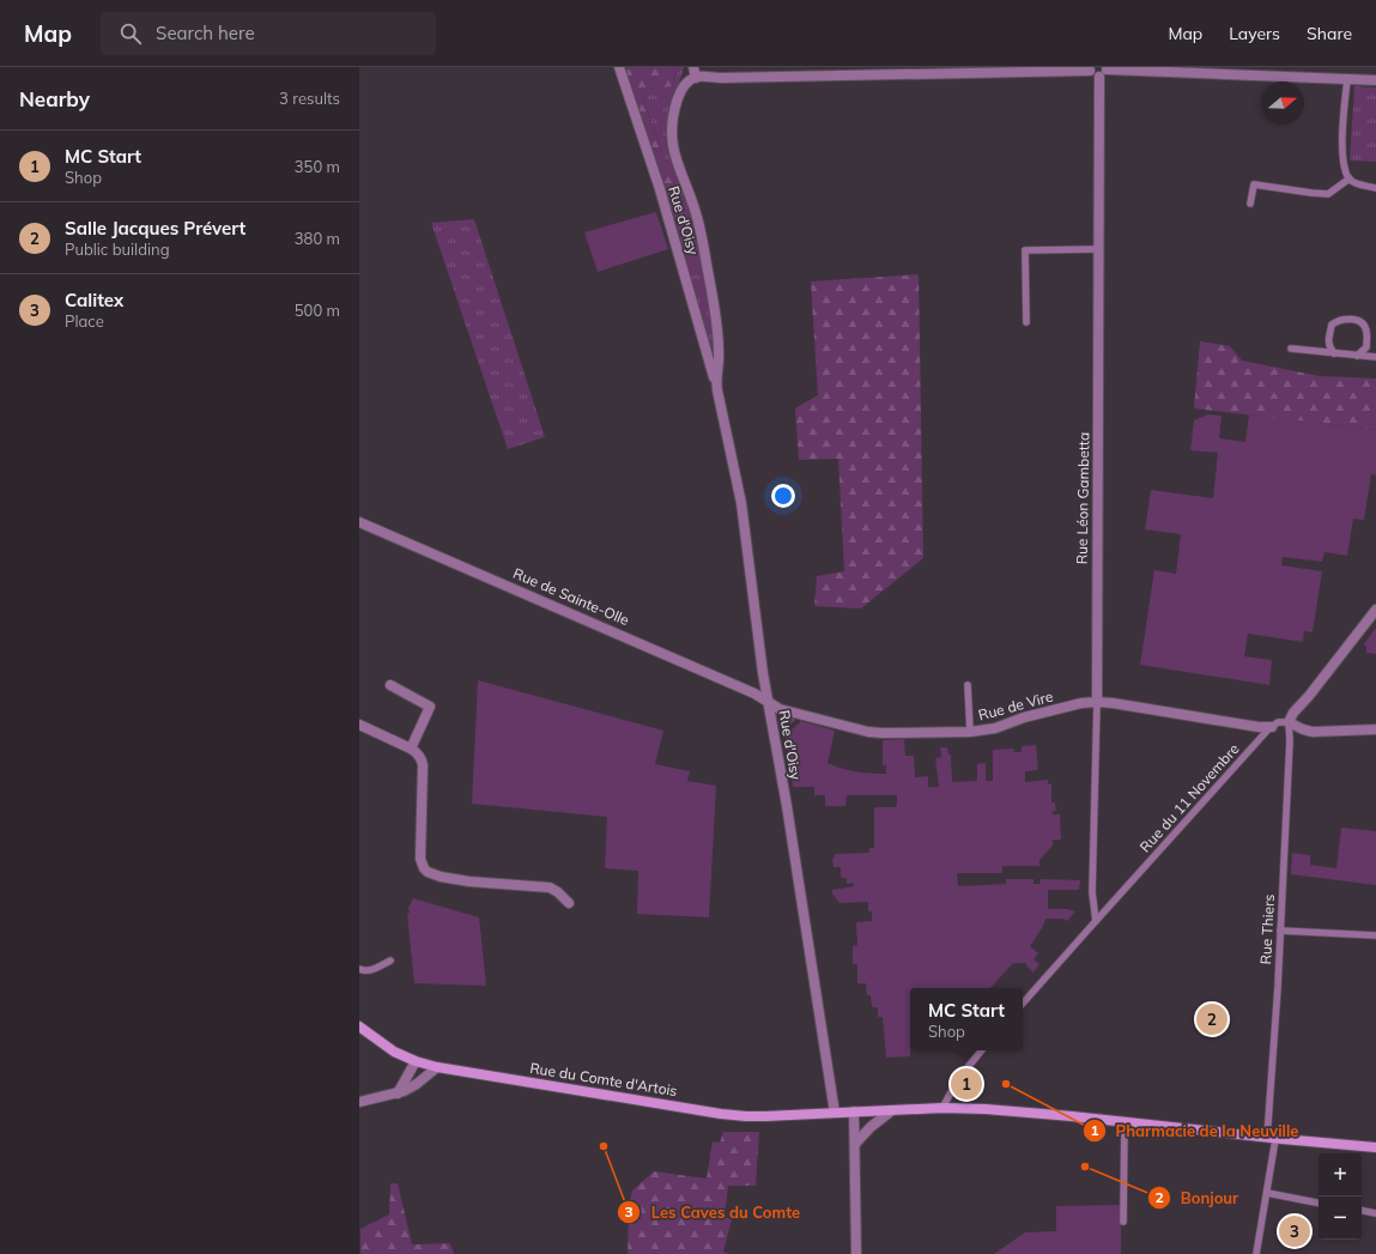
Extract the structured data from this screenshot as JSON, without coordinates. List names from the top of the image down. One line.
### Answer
{"streets":{"main road":["Rue du Comte d'Artois"],"street":["Rue d'Oisy","Rue Léon Gambetta","Rue de Sainte-Olle","Rue de Vire"],"lane":["Rue du 11 Novembre","Rue Thiers"]},"crossings":[["Rue d'Oisy","Rue de Sainte-Olle"],["Rue d'Oisy","Rue de Vire"],["Rue d'Oisy","Rue du Comte d'Artois"],["Rue Léon Gambetta","Rue de Vire"],["Rue Léon Gambetta","Rue du 11 Novembre"],["Rue de Sainte-Olle","Rue de Vire"],["Rue de Vire","Rue du 11 Novembre"],["Rue Thiers","Rue du Comte d'Artois"]],"places":["Pharmacie de la Neuville","Les Caves du Comte","Bonjour"],"north":"right","page":{"header":"Map","search":"Search here","nav":["Map","Layers","Share"],"heading":["Nearby","3 results"],"list":[{"mark":"1","name":"MC Start","note":"Shop","value":"350 m"},{"mark":"2","name":"Salle Jacques Prévert","note":"Public building","value":"380 m"},{"mark":"3","name":"Calitex","note":"Place","value":"500 m"}],"popup":["MC Start","Shop"],"pins":["2","1","3"],"map_buttons":["+","−"]}}
